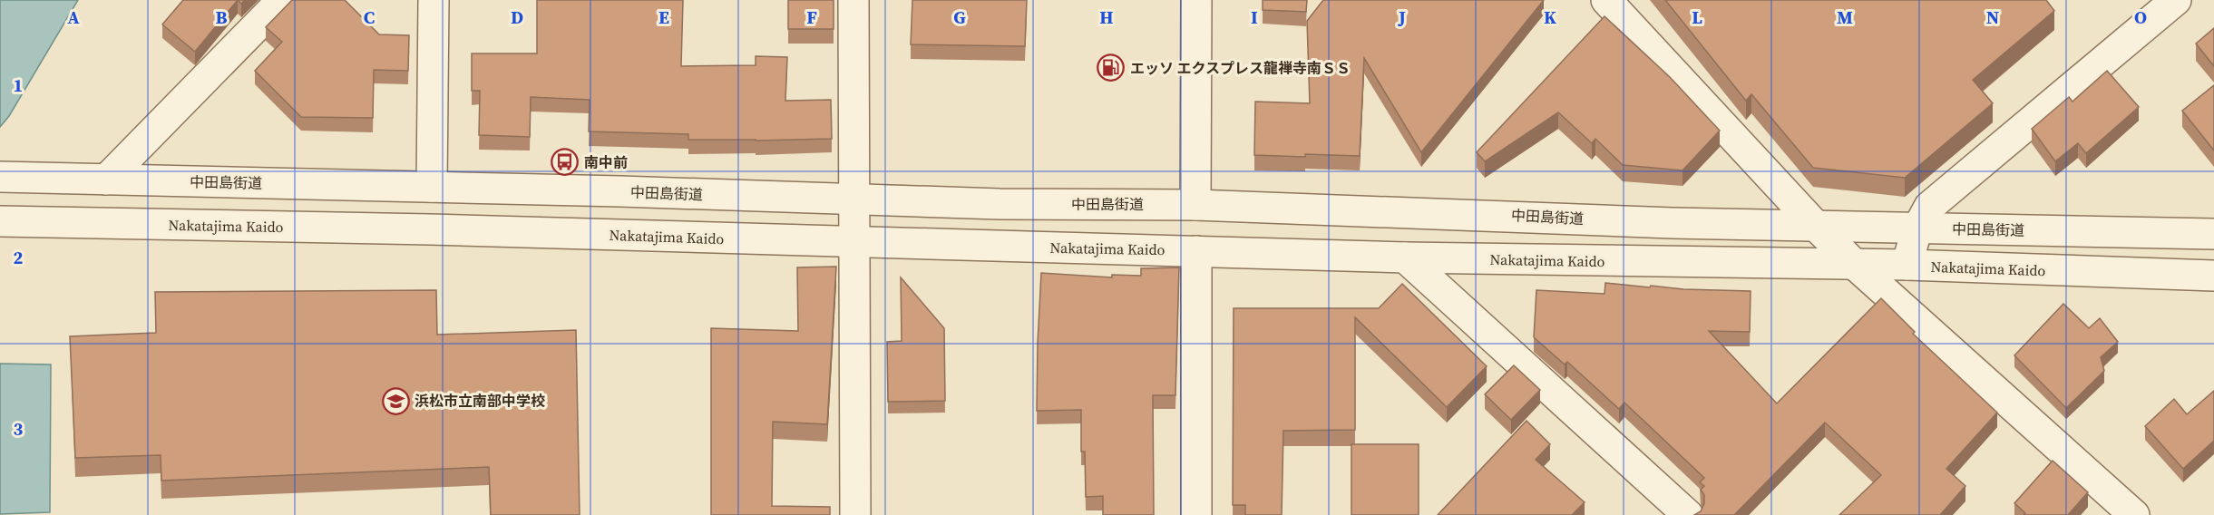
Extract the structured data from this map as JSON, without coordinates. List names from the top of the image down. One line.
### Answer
{"streets":{"street":["中田島街道","Nakatajima Kaido"]},"places":{"fuel station":["エッソ エクスプレス龍禅寺南ＳＳ"],"bus stop":["南中前"],"school or university":["浜松市立南部中学校"]},"grid":{"columns":["A","B","C","D","E","F","G","H","I","J","K","L","M","N","O"],"rows":["1","2","3"]}}
